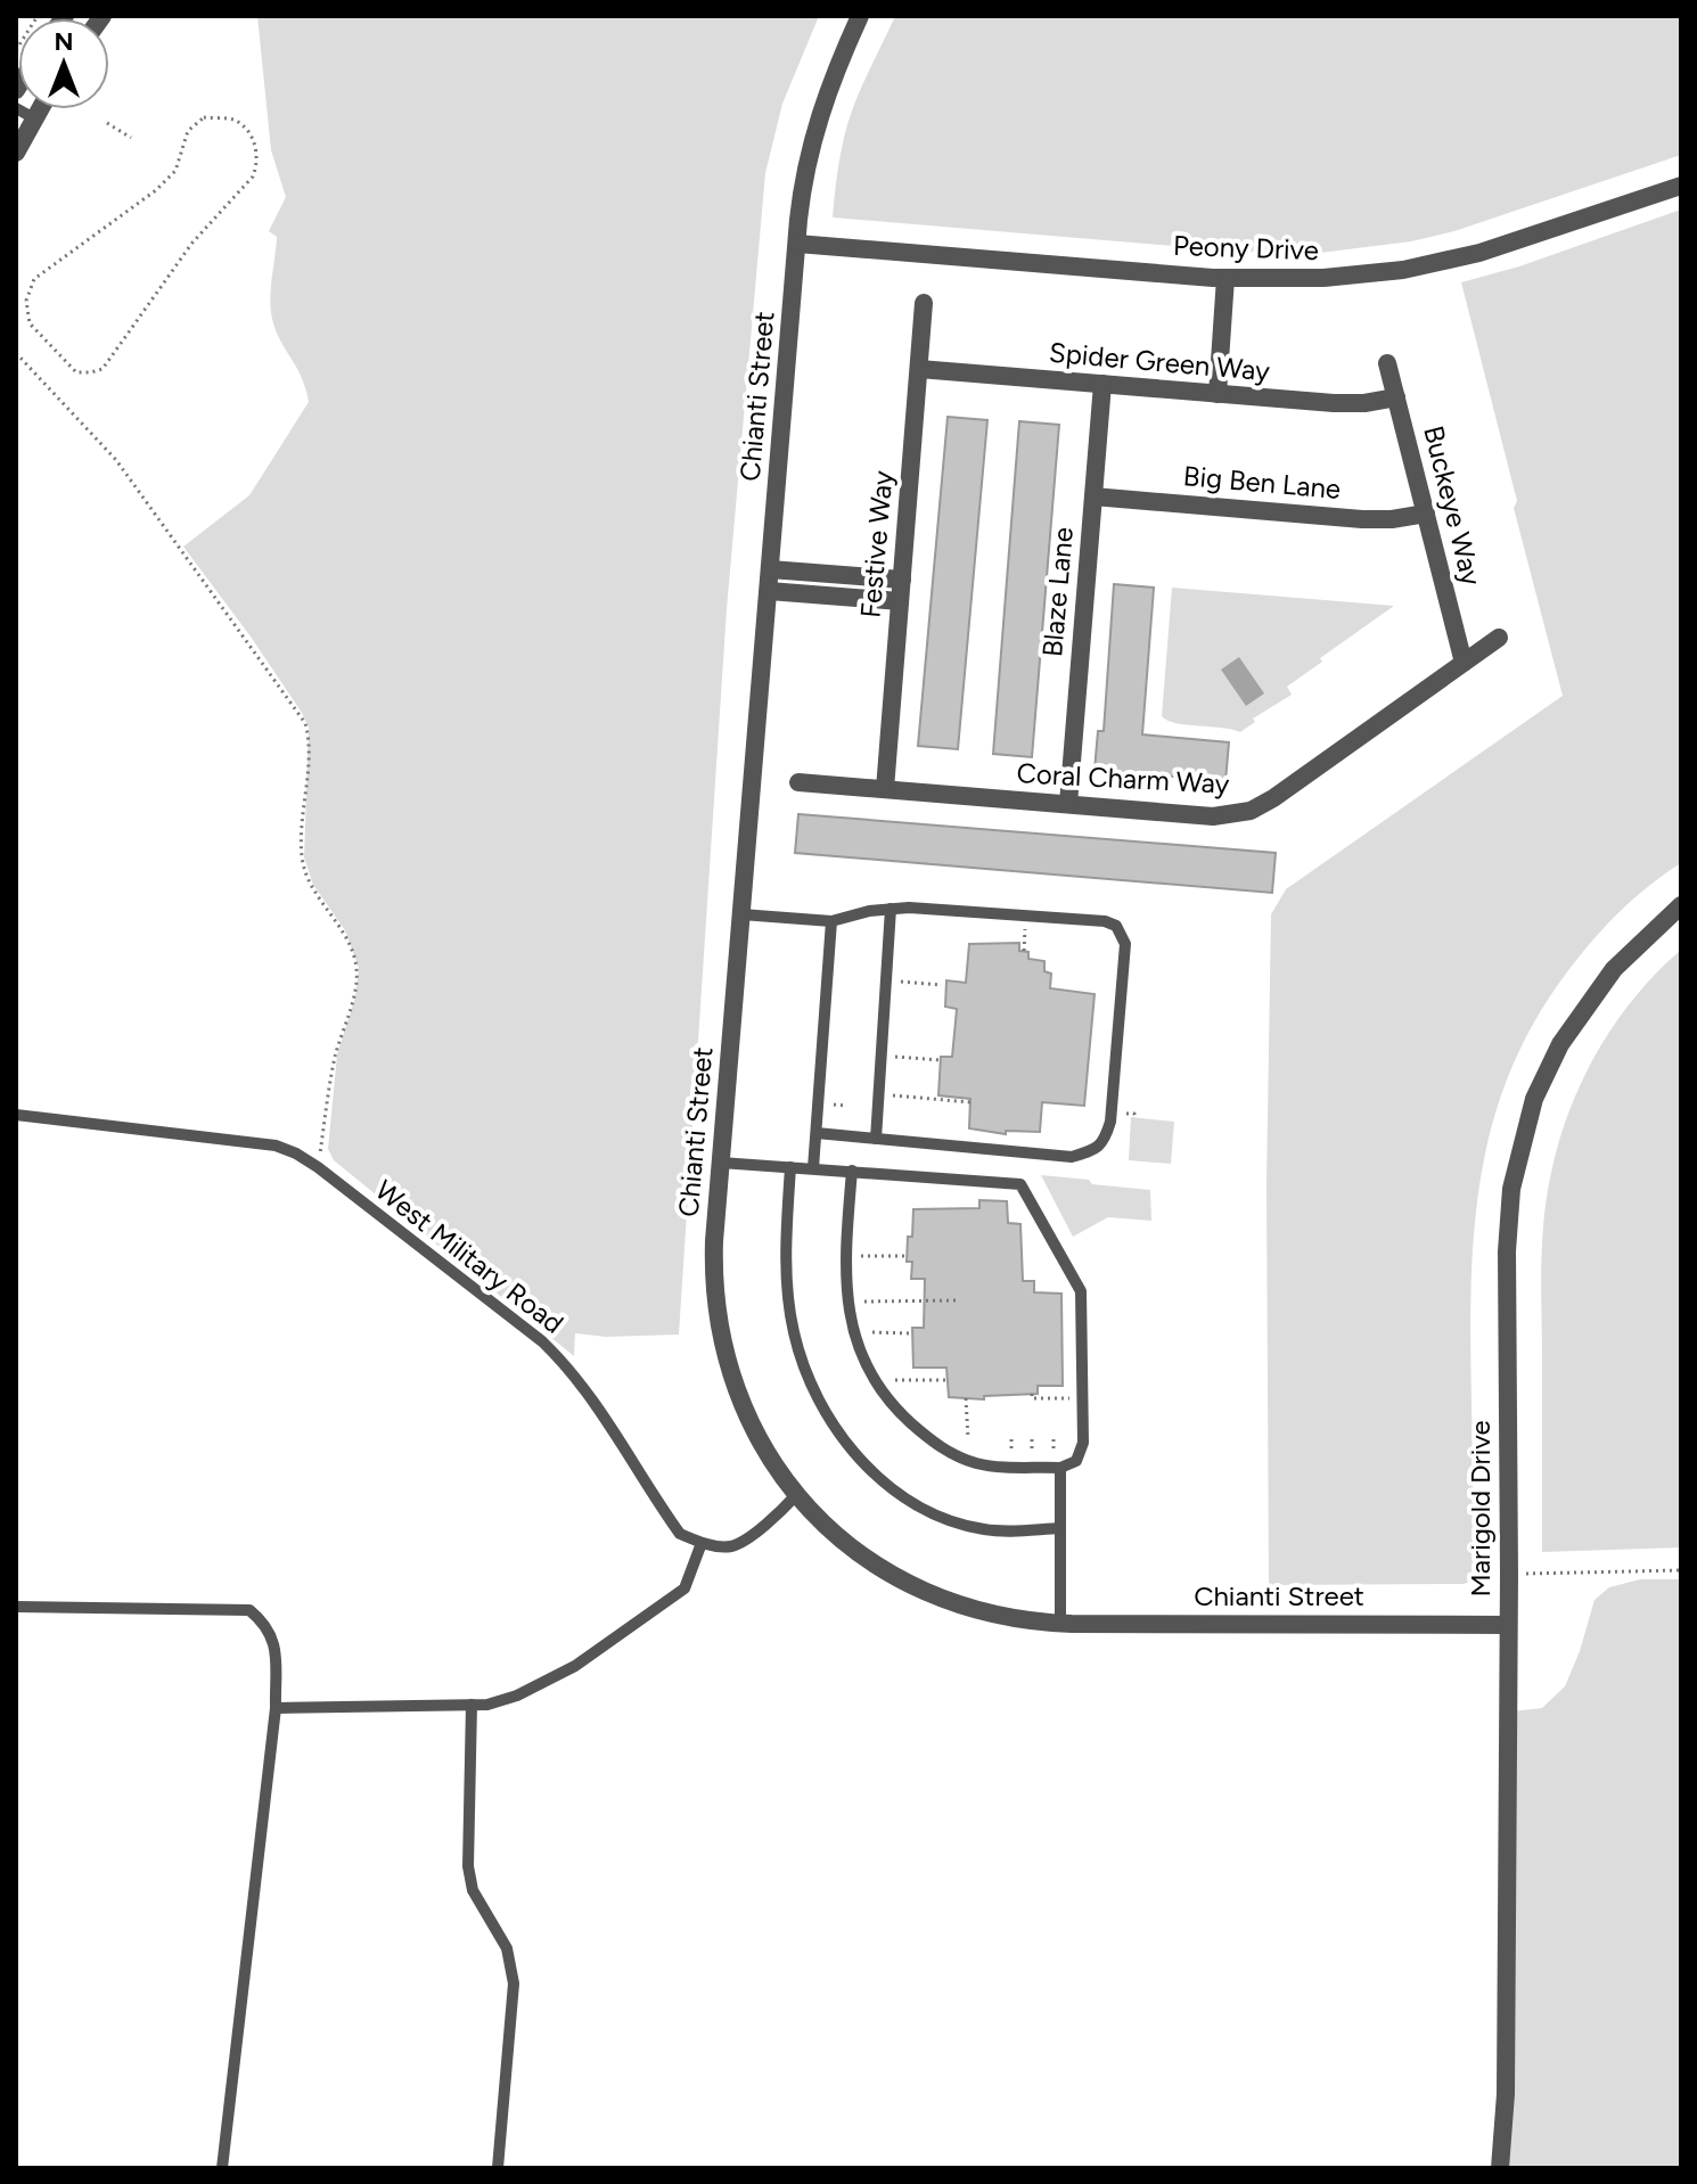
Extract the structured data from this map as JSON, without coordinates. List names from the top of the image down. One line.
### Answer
{"streets":{"street":["Peony Drive","Spider Green Way","Chianti Street","Big Ben Lane","Buckeye Way","Festive Way","Blaze Lane","Coral Charm Way","Marigold Drive"],"lane":["West Military Road"]},"crossings":[["Peony Drive","Chianti Street"],["Spider Green Way","Buckeye Way"],["Spider Green Way","Festive Way"],["Spider Green Way","Blaze Lane"],["Chianti Street","Marigold Drive"],["Big Ben Lane","Buckeye Way"],["Big Ben Lane","Blaze Lane"],["Buckeye Way","Coral Charm Way"],["Festive Way","Coral Charm Way"],["Blaze Lane","Coral Charm Way"]],"north":"top"}
